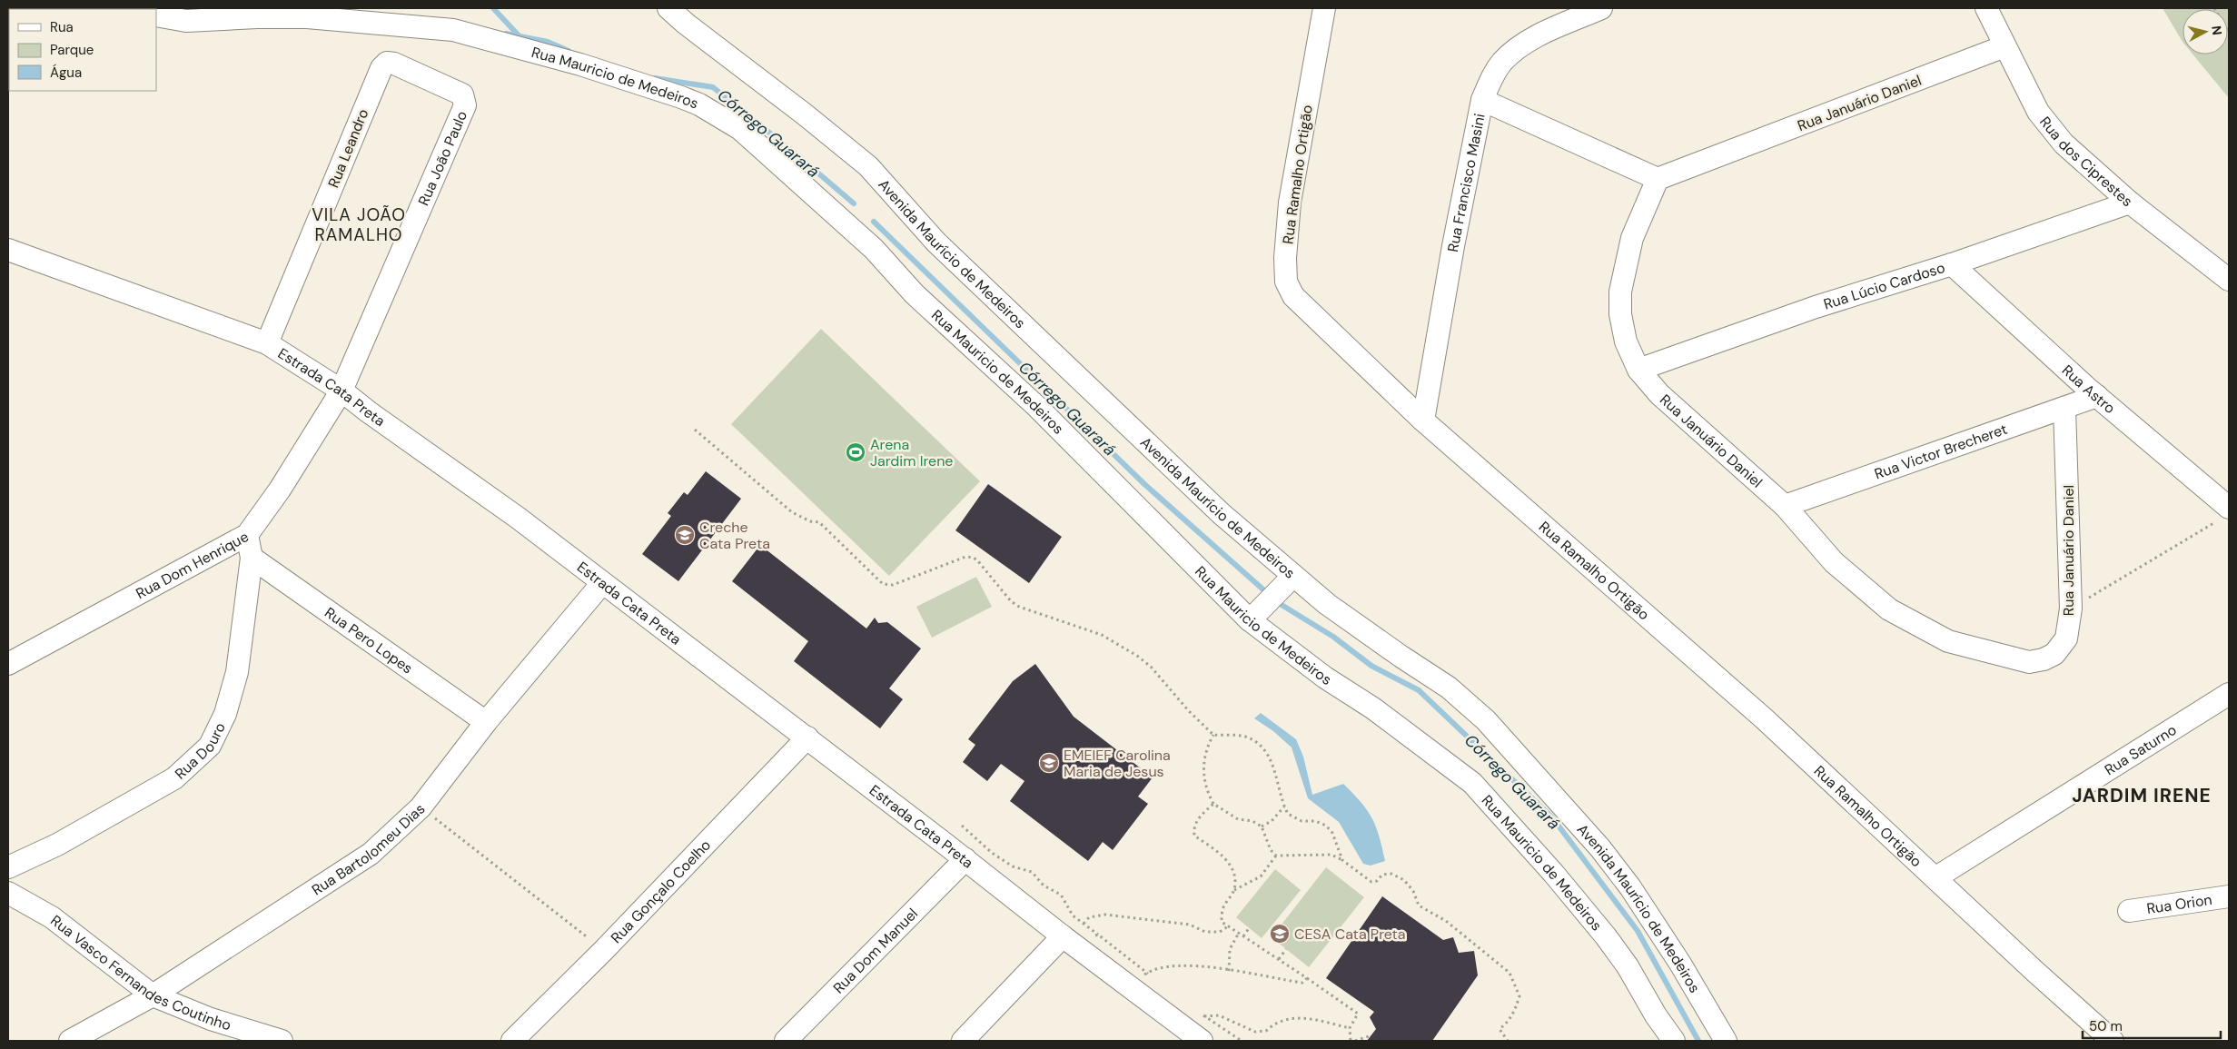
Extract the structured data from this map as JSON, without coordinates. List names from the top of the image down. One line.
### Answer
{"streets":{"street":["Rua Mauricio de Medeiros","Rua Januário Daniel","Rua Leandro","Rua João Paulo","Rua dos Ciprestes","Rua Ramalho Ortigão","Rua Francisco Masini","Avenida Maurício de Medeiros","Rua Lúcio Cardoso","Estrada Cata Preta","Rua Astro","Rua Victor Brecheret","Rua Dom Henrique","Rua Pero Lopes","Rua Douro","Rua Saturno","Rua Bartolomeu Dias","Rua Gonçalo Coelho","Rua Orion","Rua Dom Manuel","Rua Vasco Fernandes Coutinho"]},"crossings":[["Rua Januário Daniel","Rua dos Ciprestes"],["Rua Januário Daniel","Rua Lúcio Cardoso"],["Rua Januário Daniel","Rua Victor Brecheret"],["Rua Leandro","Rua João Paulo"],["Rua Leandro","Estrada Cata Preta"],["Rua João Paulo","Estrada Cata Preta"],["Rua João Paulo","Rua Dom Henrique"],["Rua dos Ciprestes","Rua Lúcio Cardoso"],["Rua Ramalho Ortigão","Rua Francisco Masini"],["Rua Ramalho Ortigão","Rua Saturno"],["Rua Lúcio Cardoso","Rua Astro"],["Estrada Cata Preta","Rua Dom Henrique"],["Estrada Cata Preta","Rua Bartolomeu Dias"],["Estrada Cata Preta","Rua Gonçalo Coelho"],["Estrada Cata Preta","Rua Dom Manuel"],["Rua Astro","Rua Victor Brecheret"],["Rua Dom Henrique","Rua Douro"],["Rua Pero Lopes","Rua Douro"],["Rua Pero Lopes","Rua Bartolomeu Dias"],["Rua Bartolomeu Dias","Rua Vasco Fernandes Coutinho"]],"districts":["VILA JOÃO RAMALHO","JARDIM IRENE"],"water":["Córrego Guarará"],"places":{"sports":["Arena Jardim Irene"],"school or university":["Creche Cata Preta","EMEIEF Carolina Maria de Jesus","CESA Cata Preta"]},"legend":["Rua","Parque","Água"],"scale_bar":"50 m","north":"right"}
